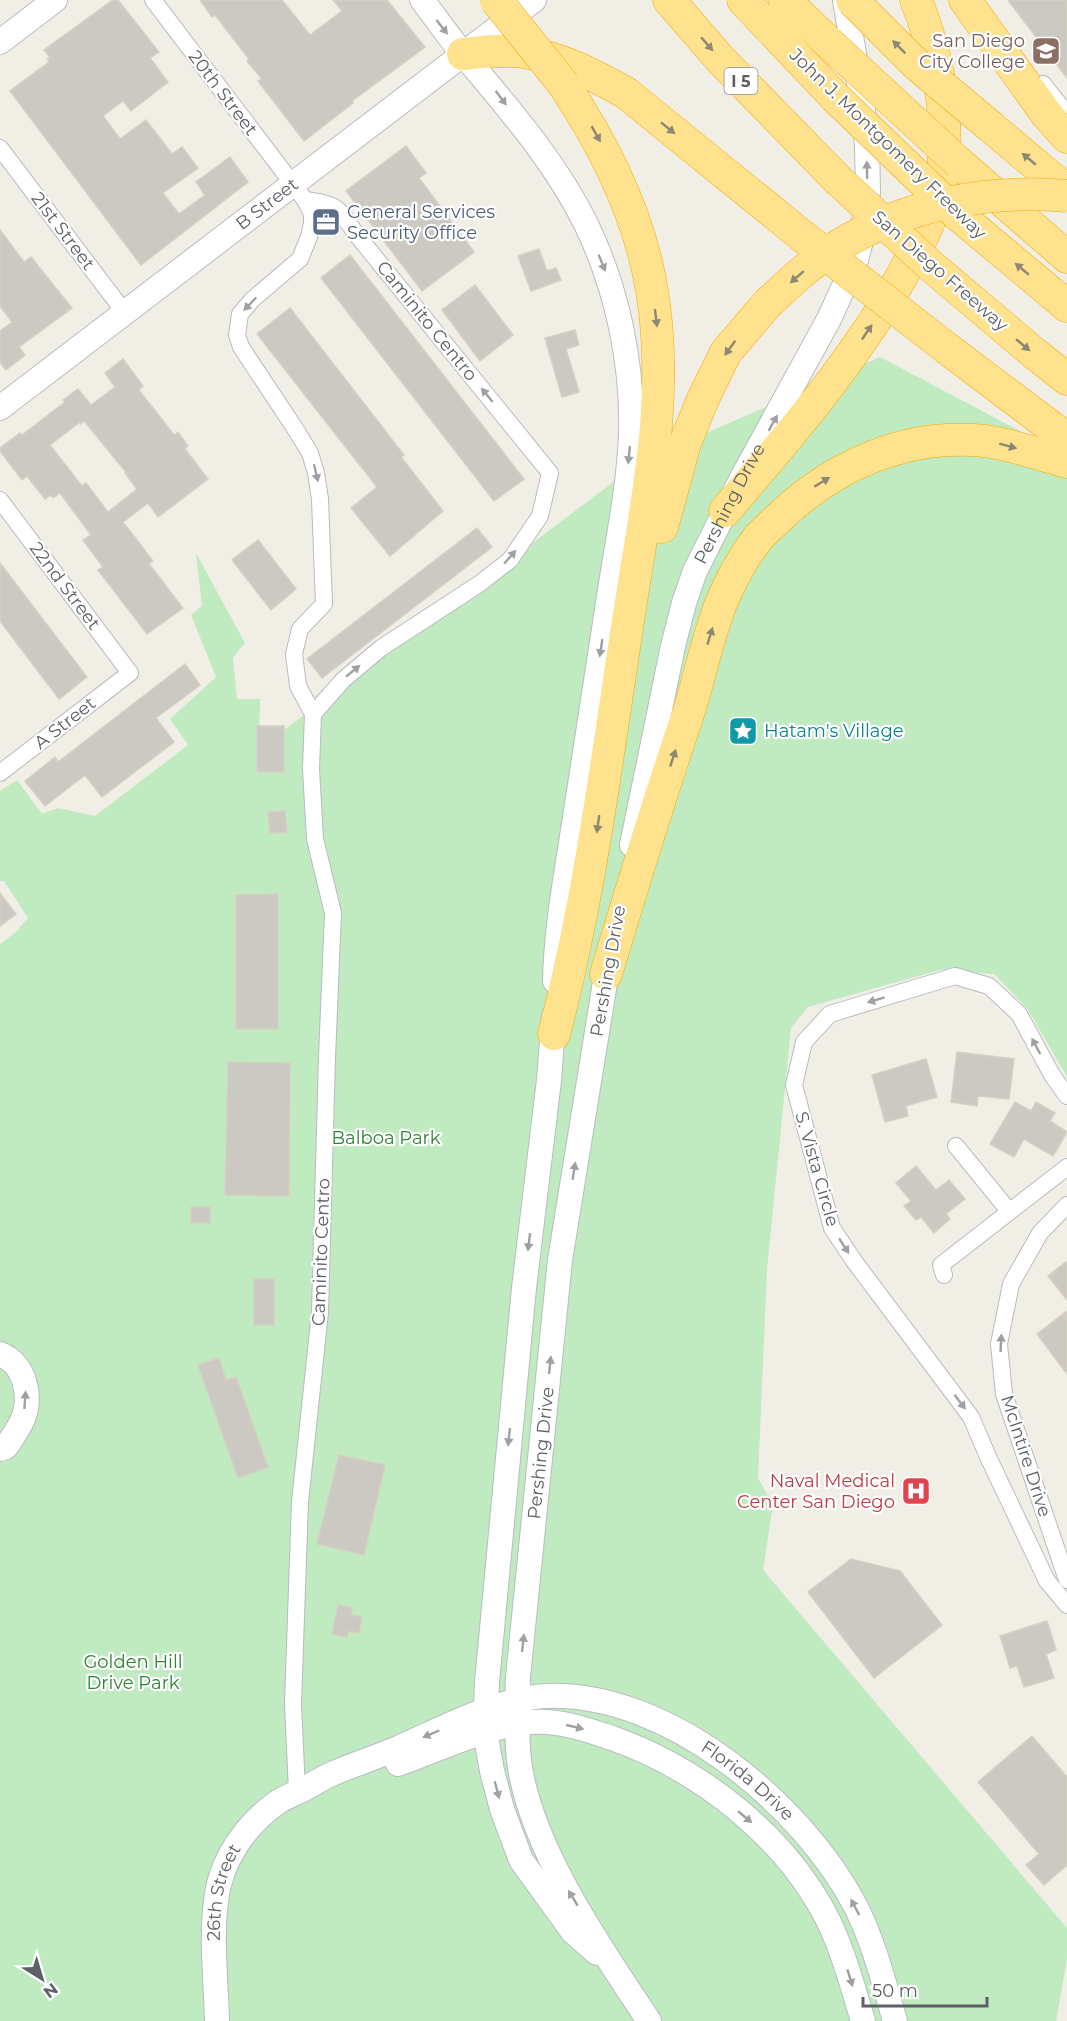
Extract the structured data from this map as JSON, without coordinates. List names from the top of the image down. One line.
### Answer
{"streets":{"highway":["I 5","John J. Montgomery Freeway","San Diego Freeway"],"main road":["B Street","Pershing Drive","Florida Drive","26th Street"],"street":["20th Street","21st Street","Caminito Centro","22nd Street","A Street","S. Vista Circle","McIntire Drive"]},"crossings":[["20th Street","B Street"],["20th Street","Caminito Centro"],["B Street","21st Street"],["B Street","Caminito Centro"],["B Street","Pershing Drive"],["Caminito Centro","26th Street"],["Pershing Drive","Florida Drive"],["Pershing Drive","26th Street"],["22nd Street","A Street"],["Florida Drive","26th Street"]],"one_way":["McIntire Drive"],"parks":["Balboa Park","Golden Hill Drive Park"],"places":{"school or university":["San Diego City College"],"office":["General Services Security Office"],"place":["Hatam's Village"],"hospital":["Naval Medical Center San Diego"]},"scale_bar":"50 m","north":"bottom right"}
